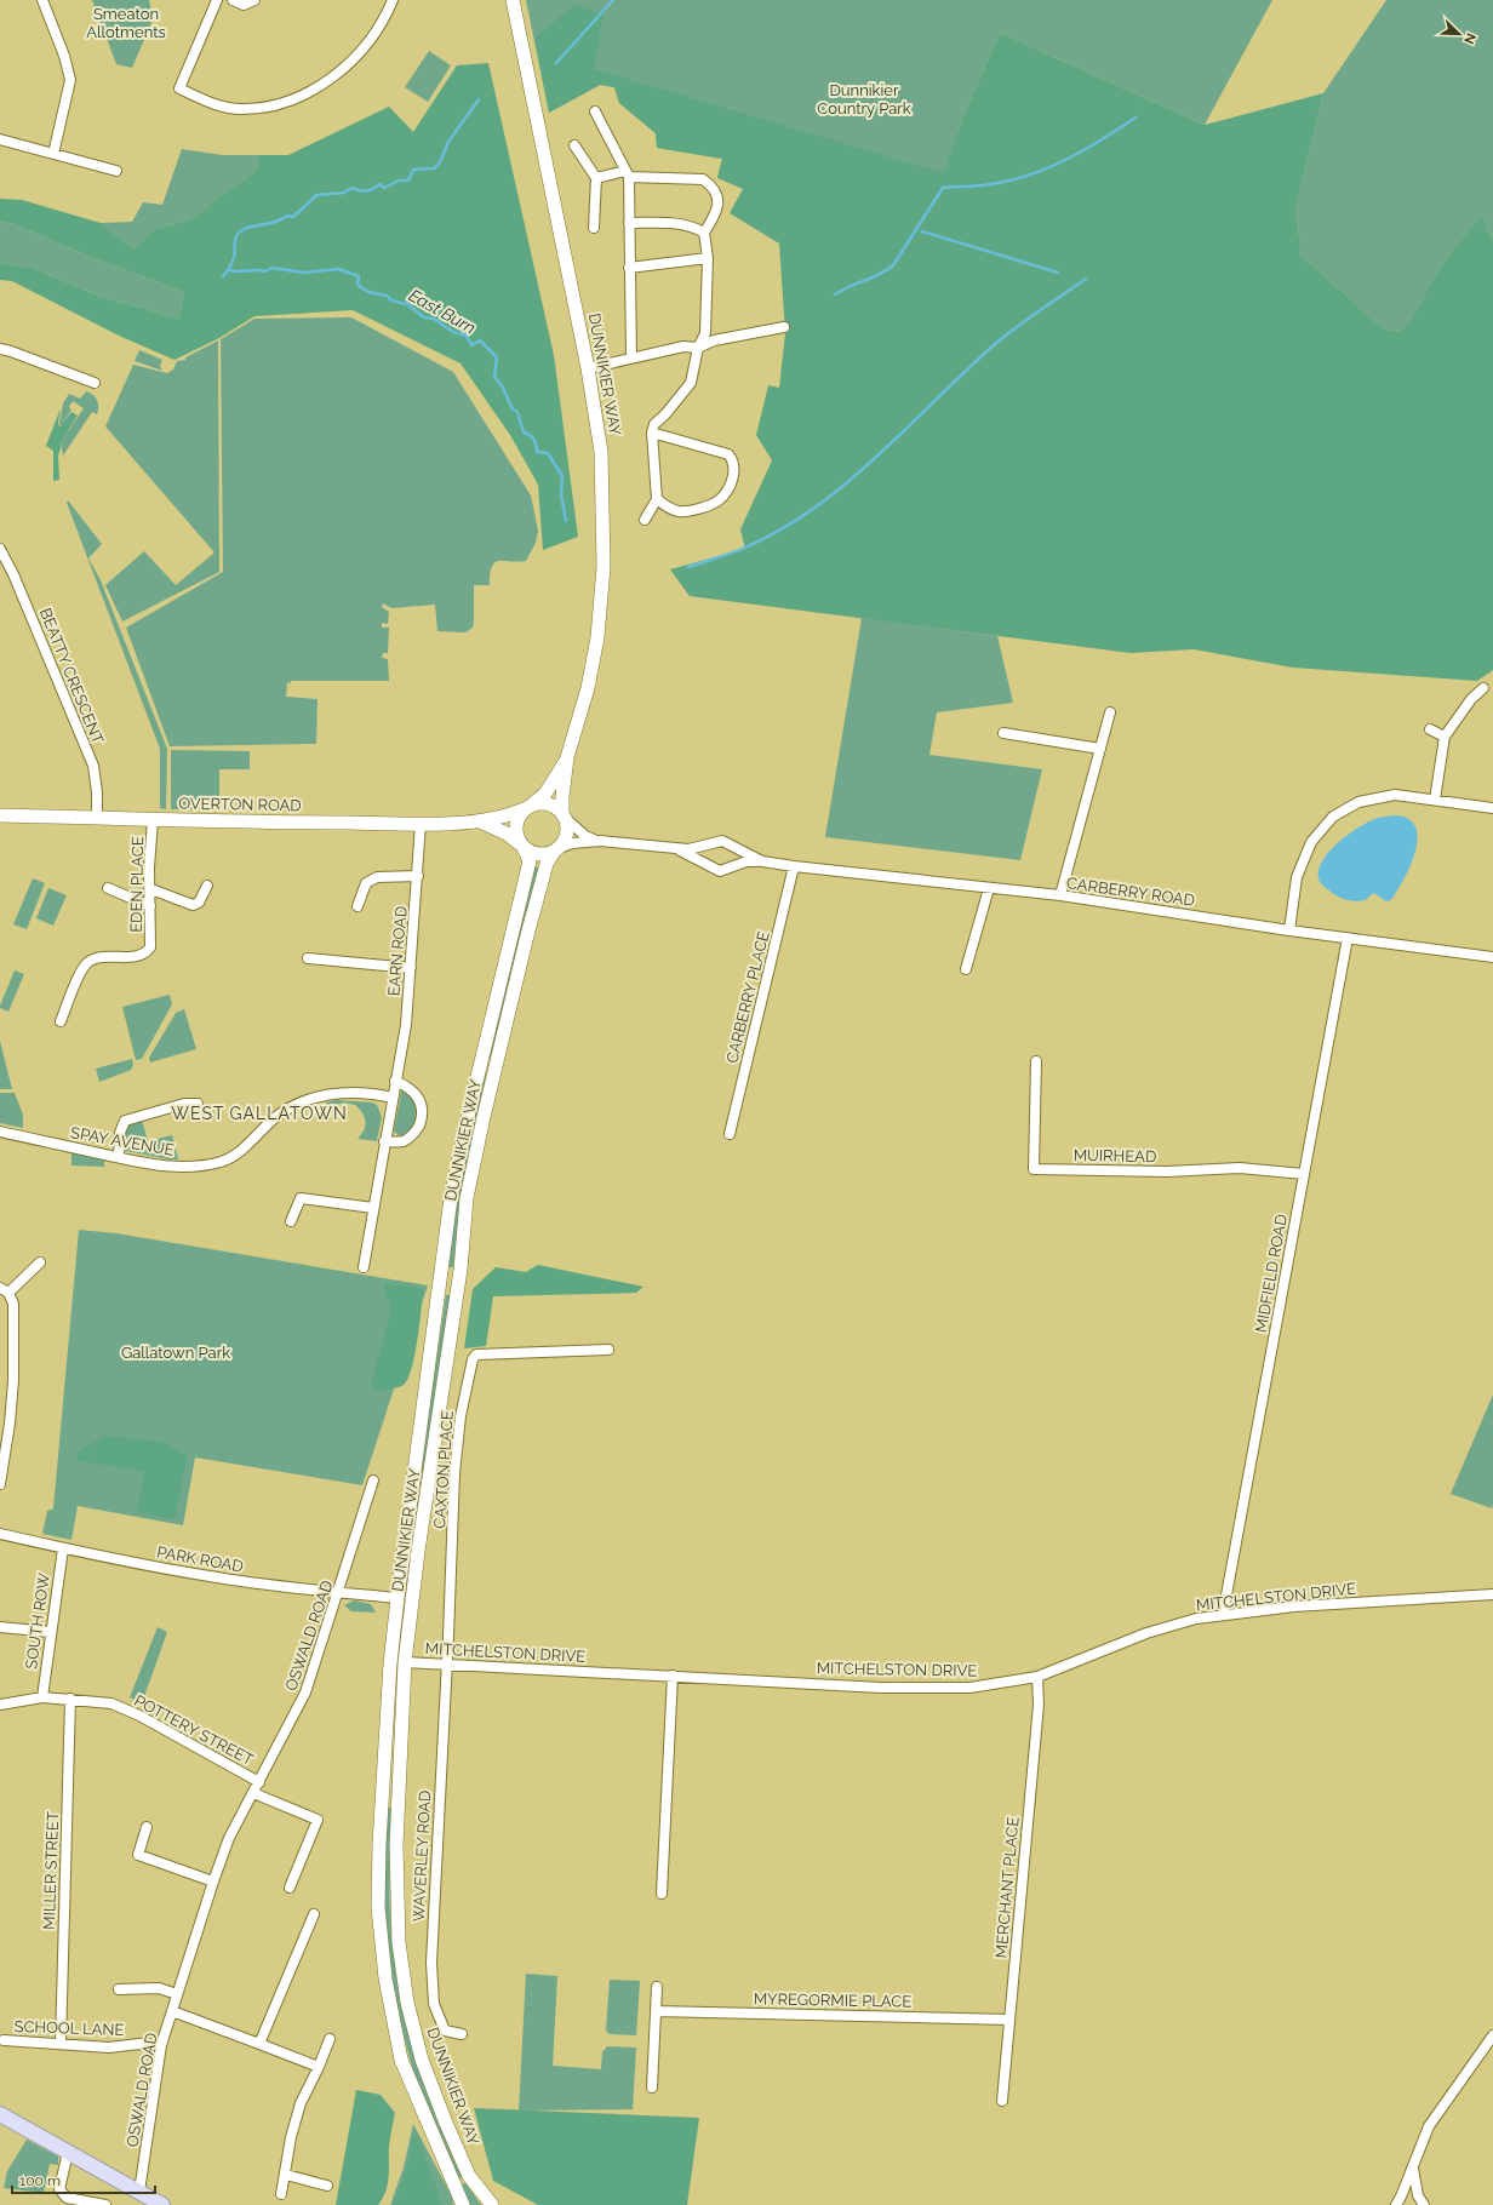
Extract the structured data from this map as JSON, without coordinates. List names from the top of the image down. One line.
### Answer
{"streets":{"main road":["DUNNIKIER WAY","OVERTON ROAD"],"street":["BEATTY CRESCENT","EDEN PLACE","CARBERRY ROAD","EARN ROAD","CARBERRY PLACE","SPAY AVENUE","MUIRHEAD","MIDFIELD ROAD","CAXTON PLACE","PARK ROAD","MITCHELSTON DRIVE","SOUTH ROW","OSWALD ROAD","POTTERY STREET","WAVERLEY ROAD","MILLER STREET","MERCHANT PLACE","MYREGORMIE PLACE","SCHOOL LANE"]},"crossings":[["DUNNIKIER WAY","OVERTON ROAD"],["DUNNIKIER WAY","CARBERRY ROAD"],["DUNNIKIER WAY","PARK ROAD"],["DUNNIKIER WAY","MITCHELSTON DRIVE"],["BEATTY CRESCENT","OVERTON ROAD"],["OVERTON ROAD","EDEN PLACE"],["OVERTON ROAD","CARBERRY ROAD"],["OVERTON ROAD","EARN ROAD"],["CARBERRY ROAD","CARBERRY PLACE"],["CARBERRY ROAD","MIDFIELD ROAD"],["EARN ROAD","SPAY AVENUE"],["MUIRHEAD","MIDFIELD ROAD"],["MIDFIELD ROAD","MITCHELSTON DRIVE"],["CAXTON PLACE","MITCHELSTON DRIVE"],["CAXTON PLACE","WAVERLEY ROAD"],["PARK ROAD","SOUTH ROW"],["PARK ROAD","OSWALD ROAD"],["MITCHELSTON DRIVE","WAVERLEY ROAD"],["MITCHELSTON DRIVE","MERCHANT PLACE"],["SOUTH ROW","POTTERY STREET"],["OSWALD ROAD","POTTERY STREET"],["OSWALD ROAD","SCHOOL LANE"],["POTTERY STREET","MILLER STREET"],["MILLER STREET","SCHOOL LANE"],["MERCHANT PLACE","MYREGORMIE PLACE"]],"districts":["WEST GALLATOWN"],"water":["East Burn"],"parks":["Smeaton Allotments","Dunnikier Country Park","Gallatown Park"],"scale_bar":"100 m","north":"bottom right"}
